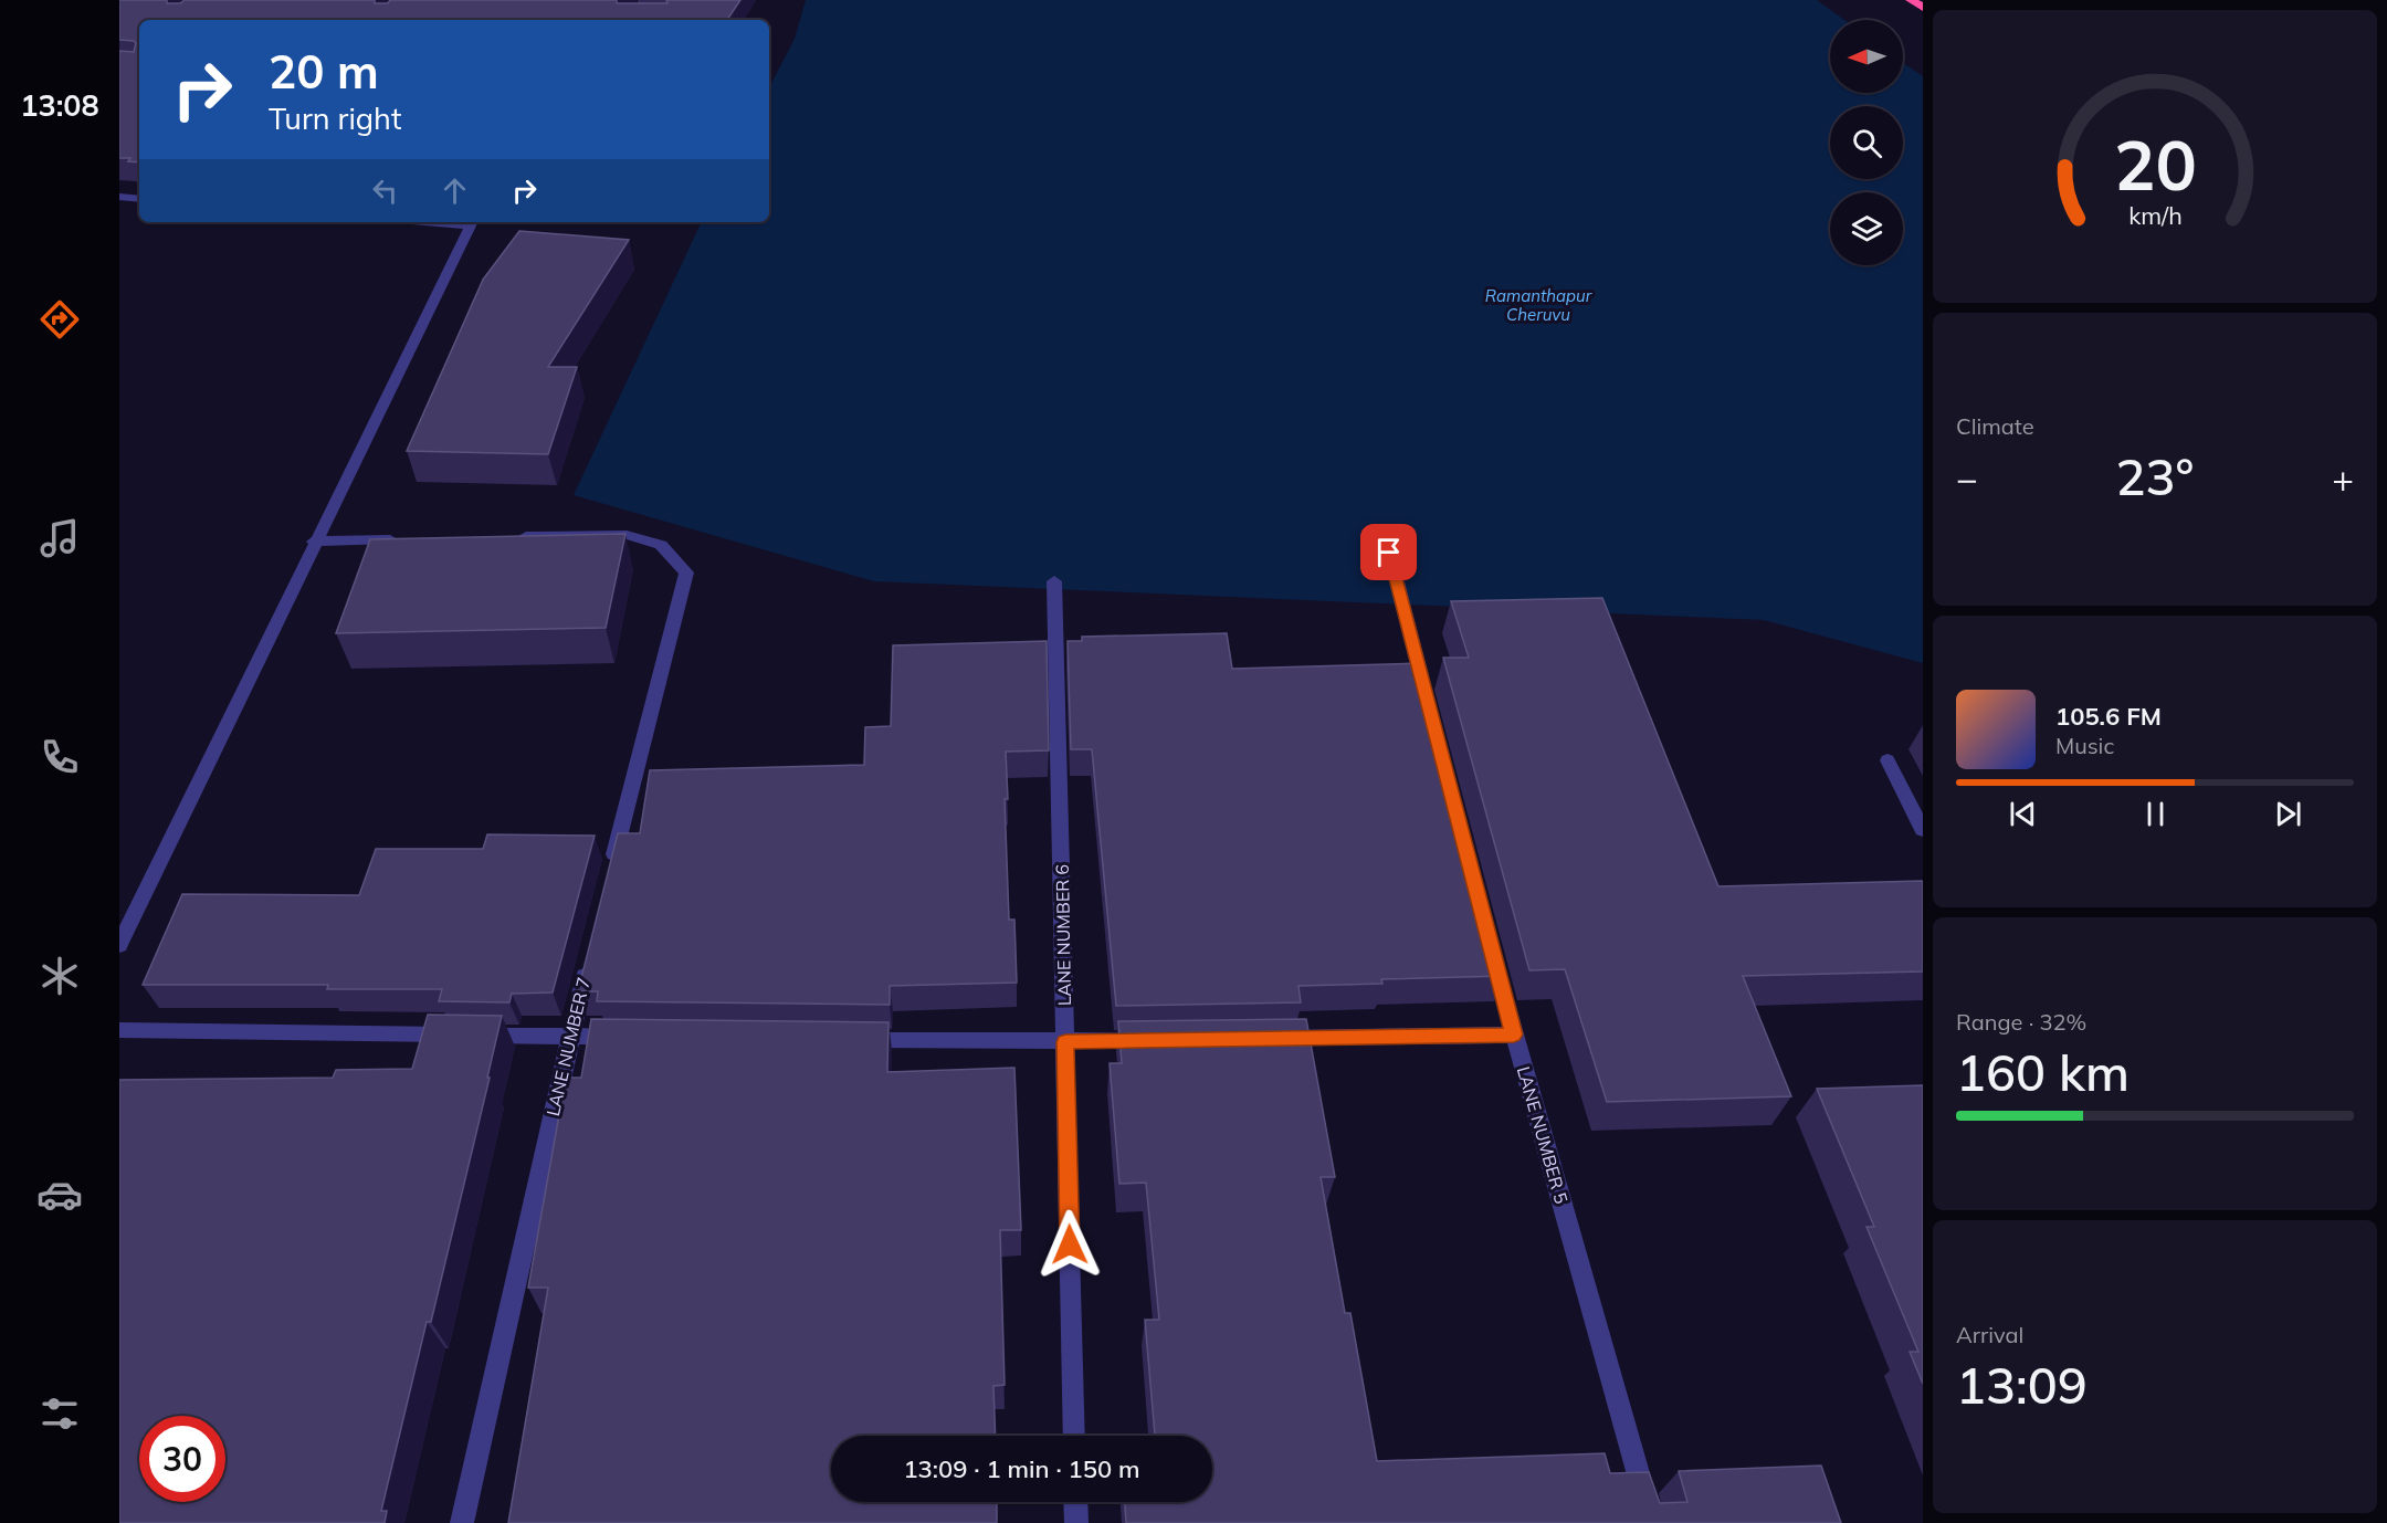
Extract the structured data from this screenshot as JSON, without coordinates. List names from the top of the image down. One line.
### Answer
{"streets":{"street":["LANE NUMBER 6","LANE NUMBER 7","LANE NUMBER 5"]},"water":["Ramanthapur Cheruvu"],"north":"left","page":{"tabs":"13:08","turn":["20 m","Turn right"],"tile":["Climate",["Range · 32%","160 km"],["Arrival","13:09"]],"heat":["−","23°","+"],"song":["105.6 FM","Music"],"limit":"30","trip":"13:09 · 1 min · 150 m","gauge":["20","km/h"]}}
